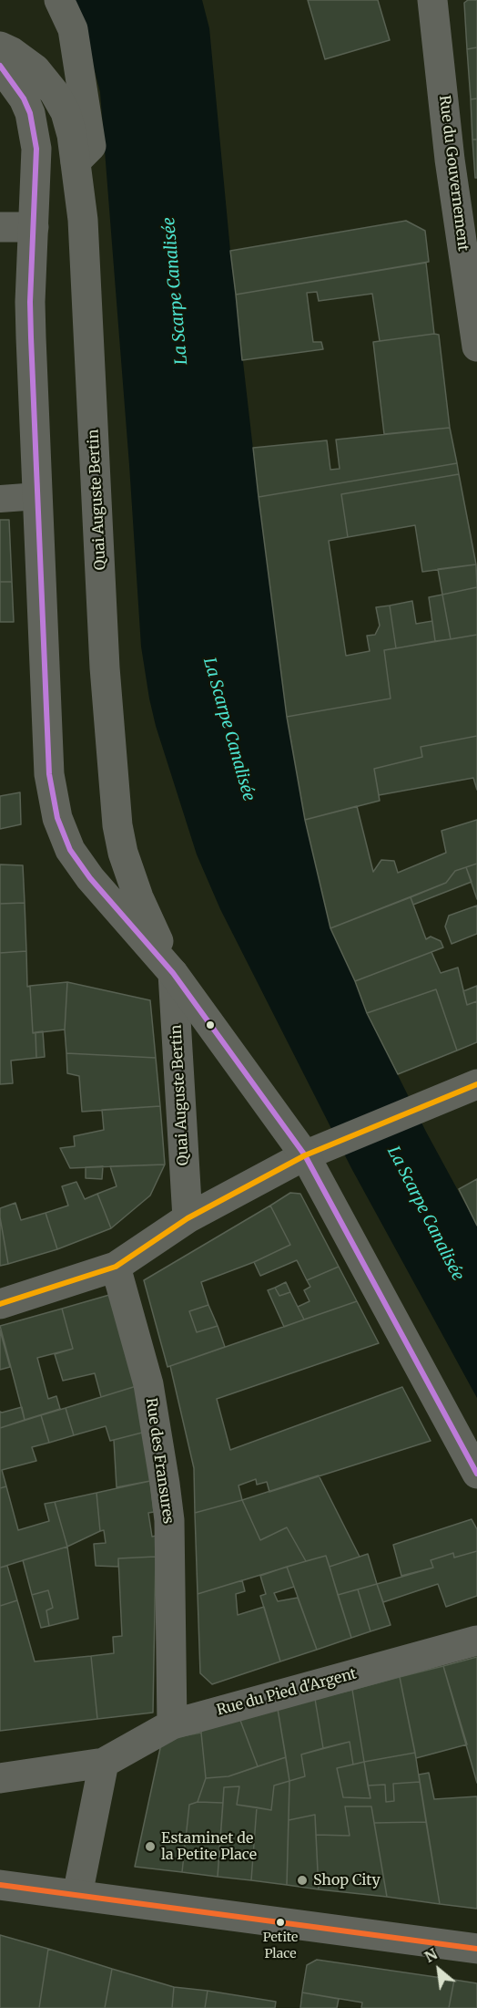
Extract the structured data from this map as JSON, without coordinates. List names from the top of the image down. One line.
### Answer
{"streets":{"street":["Rue du Gouvernement","Quai Auguste Bertin","Rue des Fransures","Rue du Pied d'Argent"]},"crossings":[["Rue des Fransures","Rue du Pied d'Argent"]],"water":["La Scarpe Canalisée"],"places":["Estaminet de la Petite Place","Shop City","Petite Place"],"north":"top left"}
